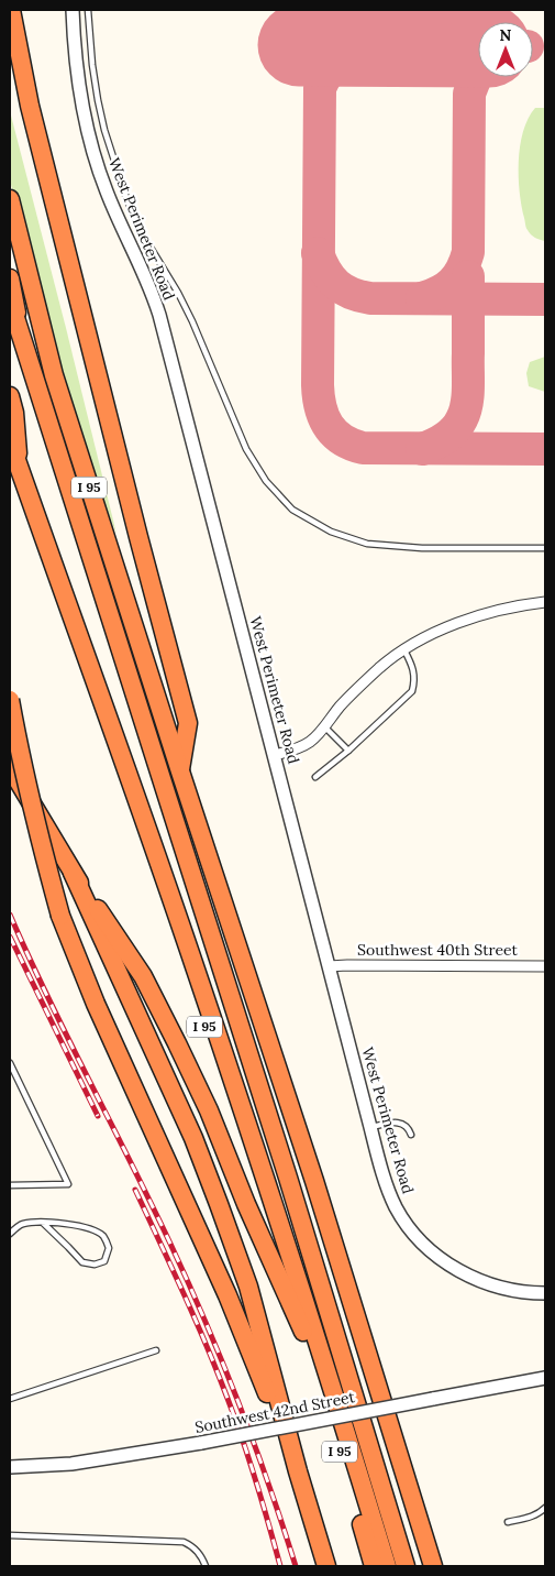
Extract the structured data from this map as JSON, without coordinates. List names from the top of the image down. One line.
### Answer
{"streets":{"highway":["I 95"],"street":["West Perimeter Road","Southwest 40th Street","Southwest 42nd Street"]},"crossings":[["West Perimeter Road","Southwest 40th Street"]],"north":"top"}
